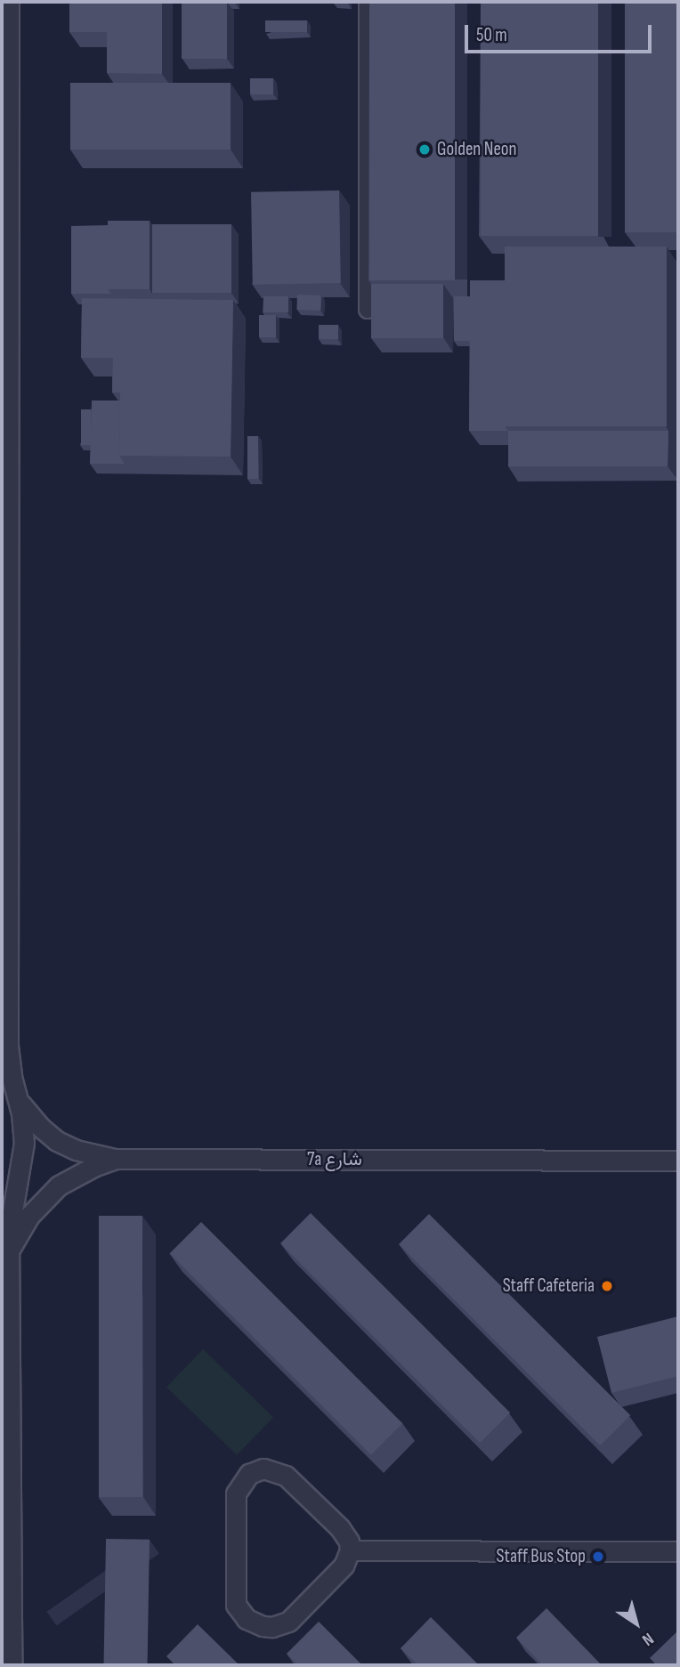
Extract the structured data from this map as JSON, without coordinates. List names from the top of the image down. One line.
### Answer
{"streets":{"street":["7a شارع"]},"places":["Golden Neon","Staff Cafeteria","Staff Bus Stop"],"scale_bar":"50 m","north":"bottom right"}
